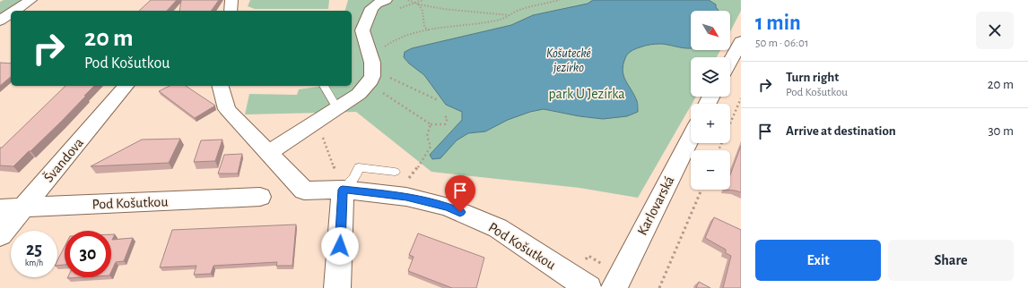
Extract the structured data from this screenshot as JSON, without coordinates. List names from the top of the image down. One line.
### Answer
{"streets":{"street":["Švandova","Pod Košutkou","Karlovarská"]},"crossings":[["Švandova","Pod Košutkou"]],"water":["Košutecké jezírko"],"parks":["park U Jezírka"],"north":"bottom right","page":{"heading":["1 min","50 m · 06:01"],"map_buttons":["+","−"],"turn":["20 m","Pod Košutkou"],"list":[{"name":"Turn right","note":"Pod Košutkou","value":"20 m"},{"name":"Arrive at destination","value":"30 m"}],"speed":"25 km/h","limit":"30","buttons":["Exit","Share"]}}
